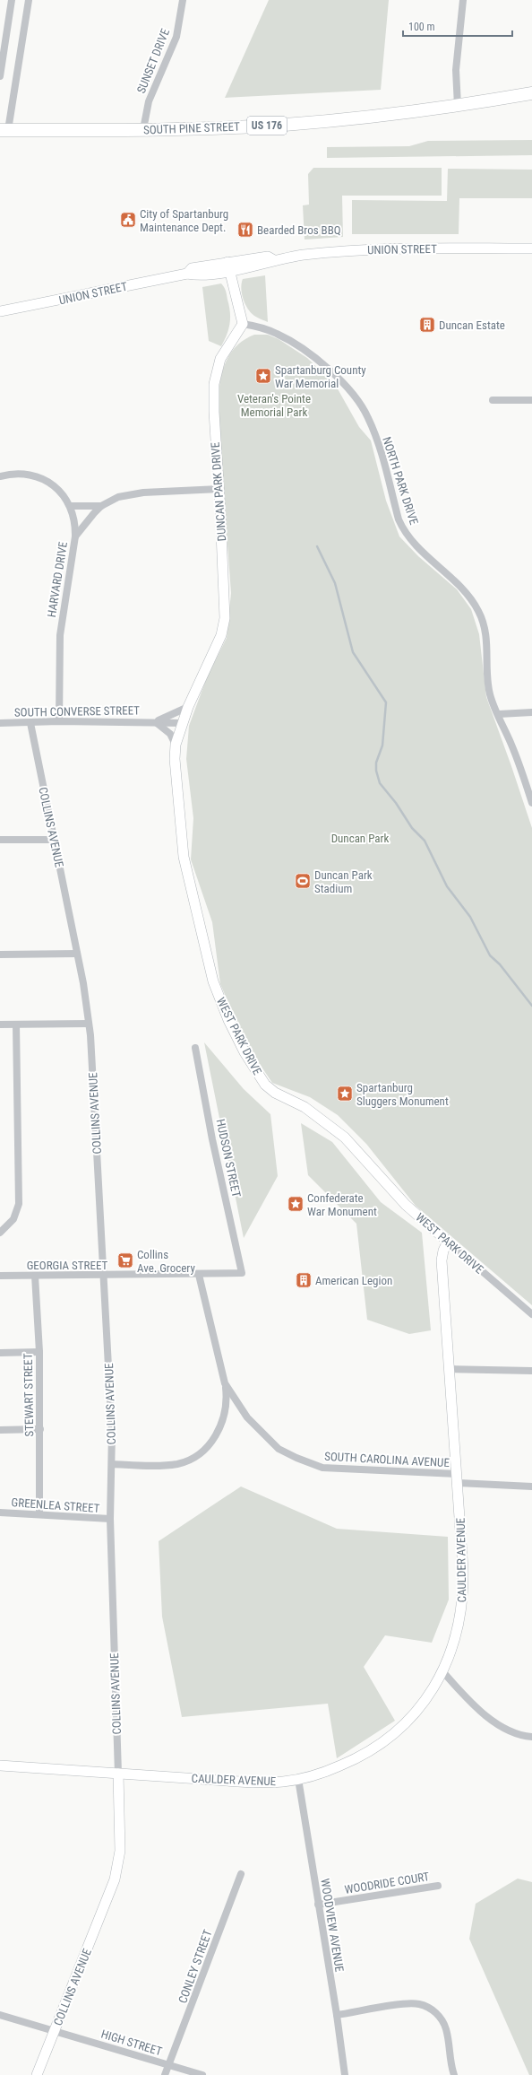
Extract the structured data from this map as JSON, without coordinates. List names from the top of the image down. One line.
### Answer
{"streets":{"highway":["US 176","SOUTH PINE STREET"],"street":["SUNSET DRIVE","UNION STREET","NORTH PARK DRIVE","DUNCAN PARK DRIVE","HARVARD DRIVE","SOUTH CONVERSE STREET","COLLINS AVENUE","WEST PARK DRIVE","HUDSON STREET","GEORGIA STREET","STEWART STREET","SOUTH CAROLINA AVENUE","GREENLEA STREET","CAULDER AVENUE","WOODRIDE COURT","WOODVIEW AVENUE","CONLEY STREET","HIGH STREET"]},"crossings":[["SUNSET DRIVE","SOUTH PINE STREET"],["NORTH PARK DRIVE","DUNCAN PARK DRIVE"],["DUNCAN PARK DRIVE","HARVARD DRIVE"],["DUNCAN PARK DRIVE","SOUTH CONVERSE STREET"],["DUNCAN PARK DRIVE","WEST PARK DRIVE"],["HARVARD DRIVE","SOUTH CONVERSE STREET"],["SOUTH CONVERSE STREET","COLLINS AVENUE"],["SOUTH CONVERSE STREET","WEST PARK DRIVE"],["COLLINS AVENUE","GEORGIA STREET"],["COLLINS AVENUE","GREENLEA STREET"],["COLLINS AVENUE","CAULDER AVENUE"],["COLLINS AVENUE","HIGH STREET"],["WEST PARK DRIVE","CAULDER AVENUE"],["HUDSON STREET","GEORGIA STREET"],["GEORGIA STREET","STEWART STREET"],["GEORGIA STREET","SOUTH CAROLINA AVENUE"],["STEWART STREET","GREENLEA STREET"],["SOUTH CAROLINA AVENUE","CAULDER AVENUE"],["CAULDER AVENUE","WOODVIEW AVENUE"],["WOODRIDE COURT","WOODVIEW AVENUE"],["CONLEY STREET","HIGH STREET"]],"parks":["Veteran's Pointe Memorial Park","Duncan Park"],"places":{"public building":["City of Spartanburg Maintenance Dept."],"restaurant":["Bearded Bros BBQ"],"building":["Duncan Estate","American Legion"],"place":["Spartanburg County War Memorial","Spartanburg Sluggers Monument","Confederate War Monument"],"sports":["Duncan Park Stadium"],"supermarket":["Collins Ave. Grocery"]},"scale_bar":"100 m"}
